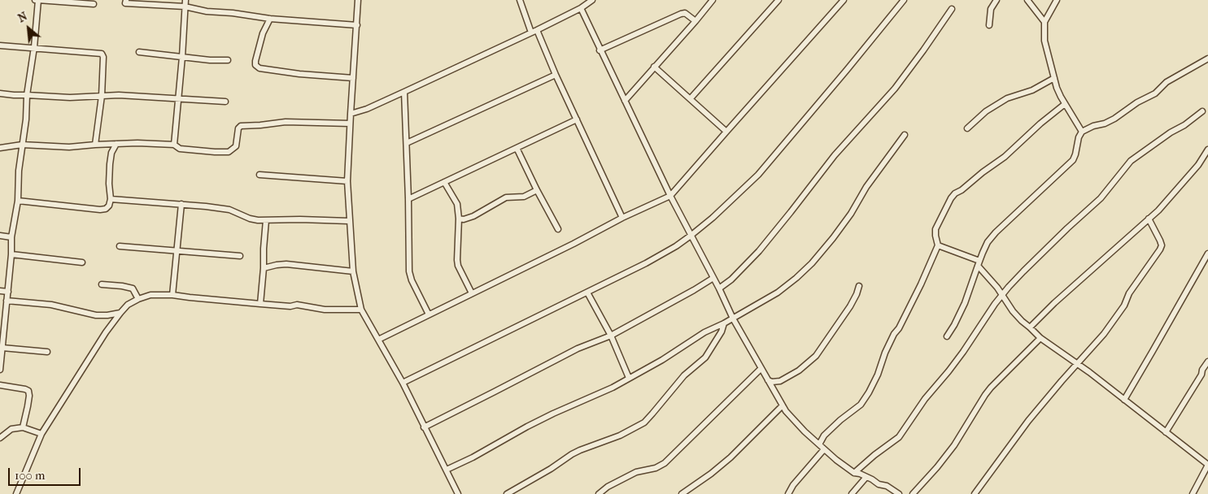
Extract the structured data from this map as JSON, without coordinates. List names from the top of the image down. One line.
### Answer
{"scale_bar":"100 m","north":"top left"}
